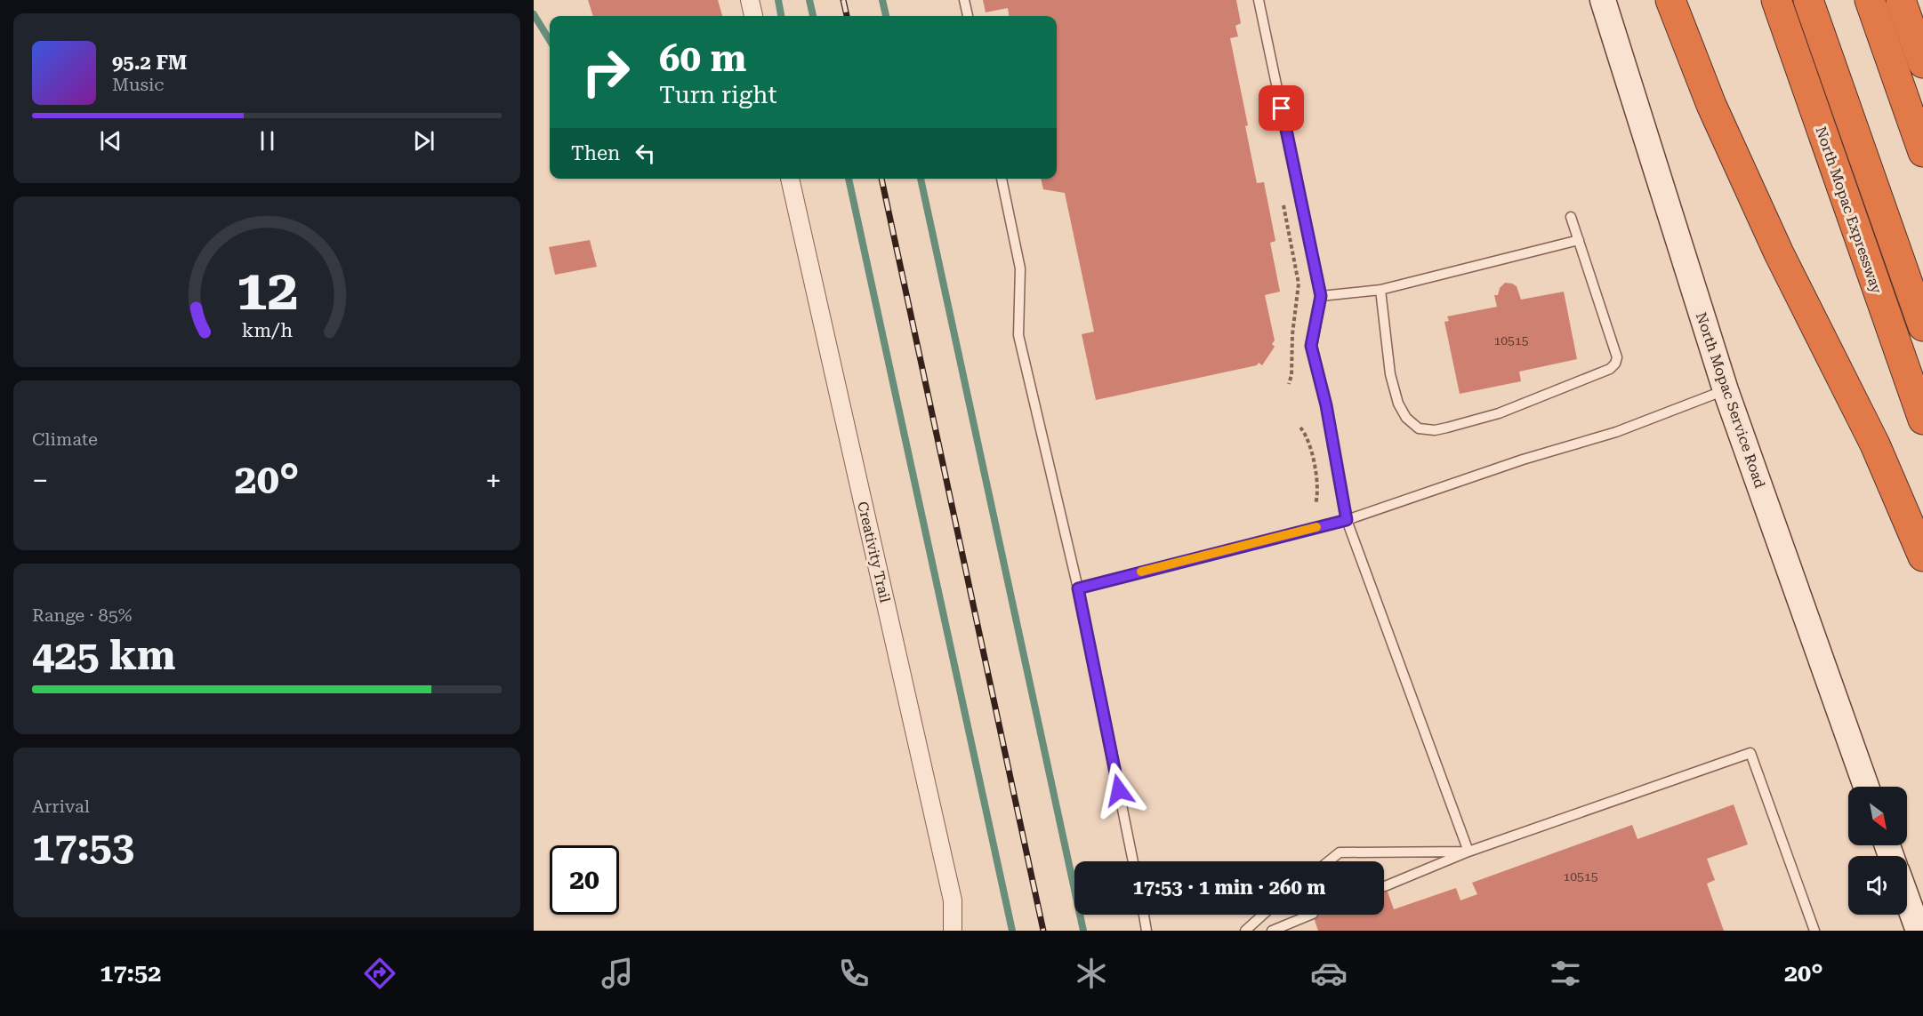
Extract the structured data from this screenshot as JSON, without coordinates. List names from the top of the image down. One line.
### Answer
{"streets":{"highway":["North Mopac Expressway"],"main road":["North Mopac Service Road"],"street":["Creativity Trail"]},"house_numbers":["10515","10515"],"north":"bottom right","page":{"turn":["60 m","Turn right"],"song":["95.2 FM","Music"],"then":"Then","tile":["Climate",["Range · 85%","425 km"],["Arrival","17:53"]],"heat":["−","20°","+"],"limit":"20","trip":"17:53 · 1 min · 260 m","tabs":["17:52","20°"],"gauge":["12","km/h"]}}
